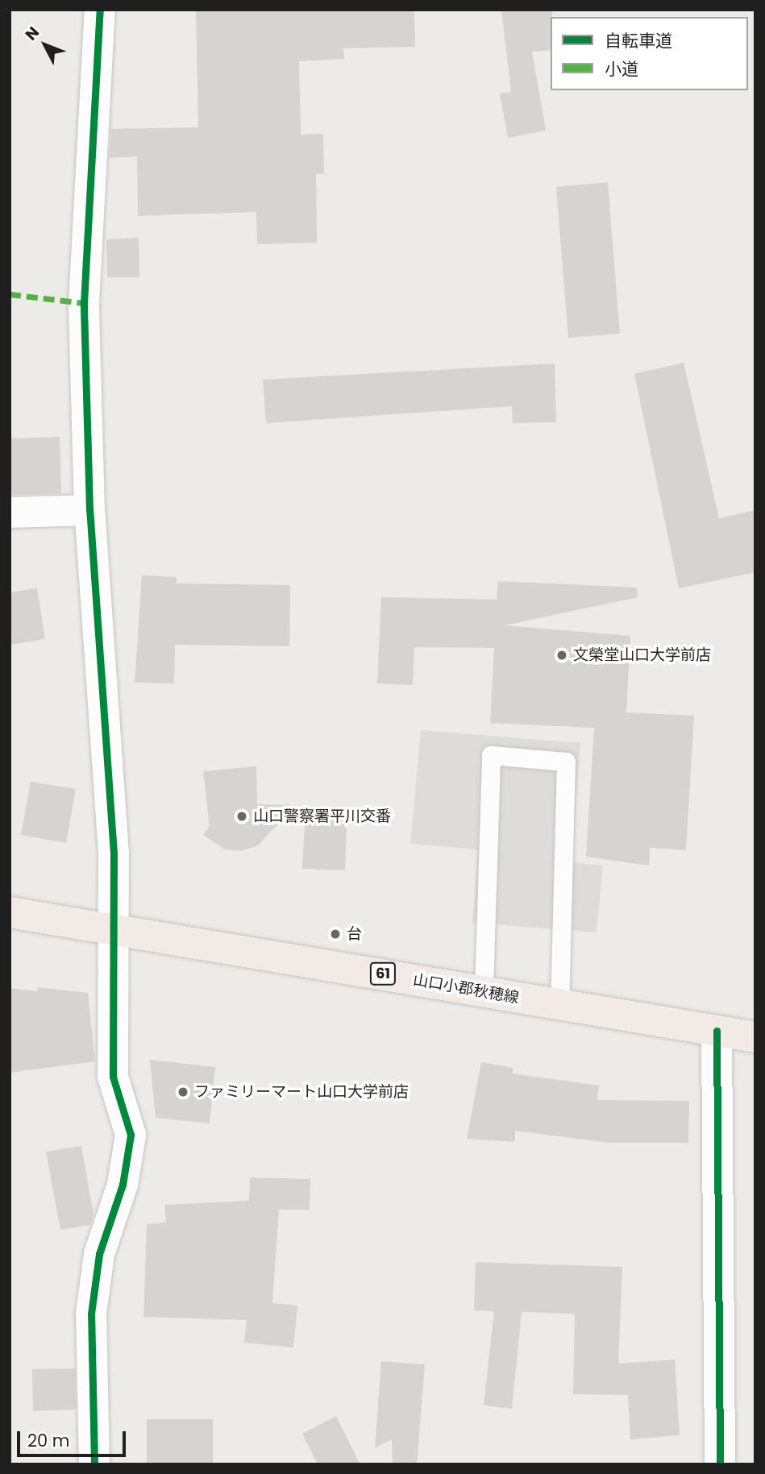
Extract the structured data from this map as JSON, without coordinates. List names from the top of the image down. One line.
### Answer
{"streets":{"main road":["61","山口小郡秋穂線"]},"places":["文榮堂山口大学前店","山口警察署平川交番","台","ファミリーマート山口大学前店"],"legend":["自転車道","小道"],"scale_bar":"20 m","north":"top left"}
